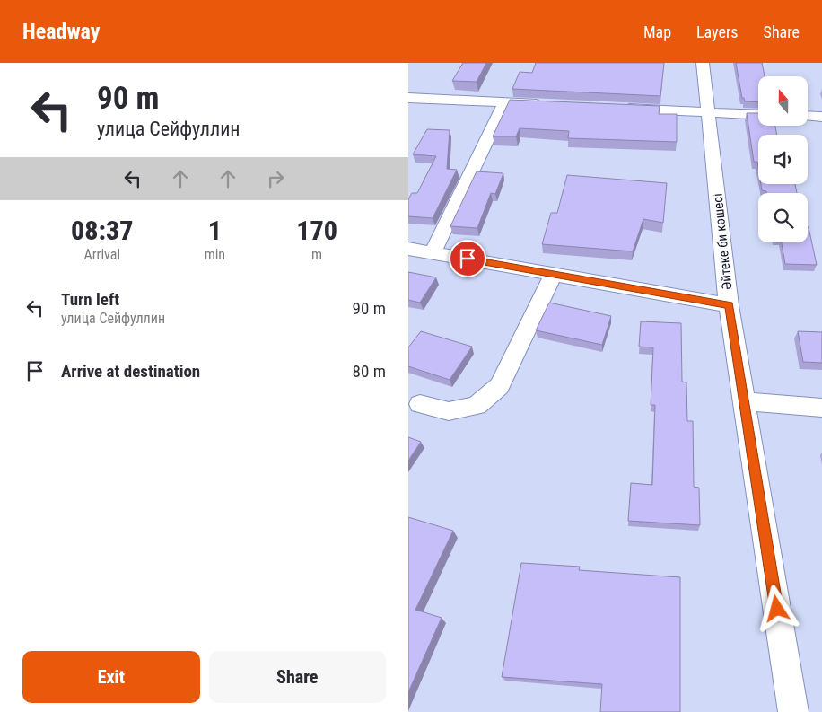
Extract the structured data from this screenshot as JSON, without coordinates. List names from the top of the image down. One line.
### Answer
{"streets":{"street":["Әйтеке би көшесі"]},"north":"top","page":{"header":"Headway","nav":["Map","Layers","Share"],"turn":["90 m","улица Сейфуллин"],"eta":["08:37","Arrival","1","min","170","m"],"list":[{"name":"Turn left","note":"улица Сейфуллин","value":"90 m"},{"name":"Arrive at destination","value":"80 m"}],"buttons":["Exit","Share"]}}
